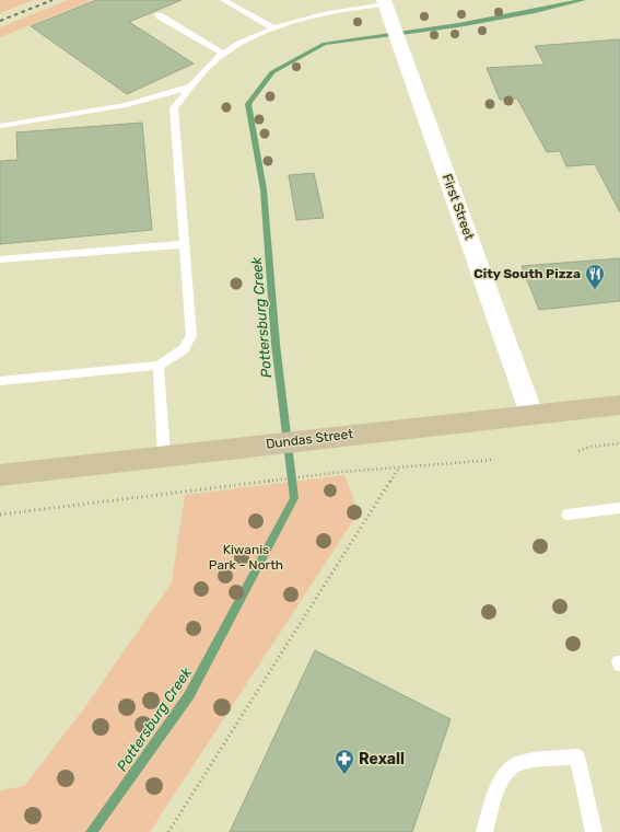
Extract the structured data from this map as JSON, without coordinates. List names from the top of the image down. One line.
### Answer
{"streets":{"main road":["Dundas Street"],"street":["First Street"]},"crossings":[["First Street","Dundas Street"]],"water":["Pottersburg Creek"],"parks":["Kiwanis Park - North"],"places":{"restaurant":["City South Pizza"],"pharmacy":["Rexall"]}}
